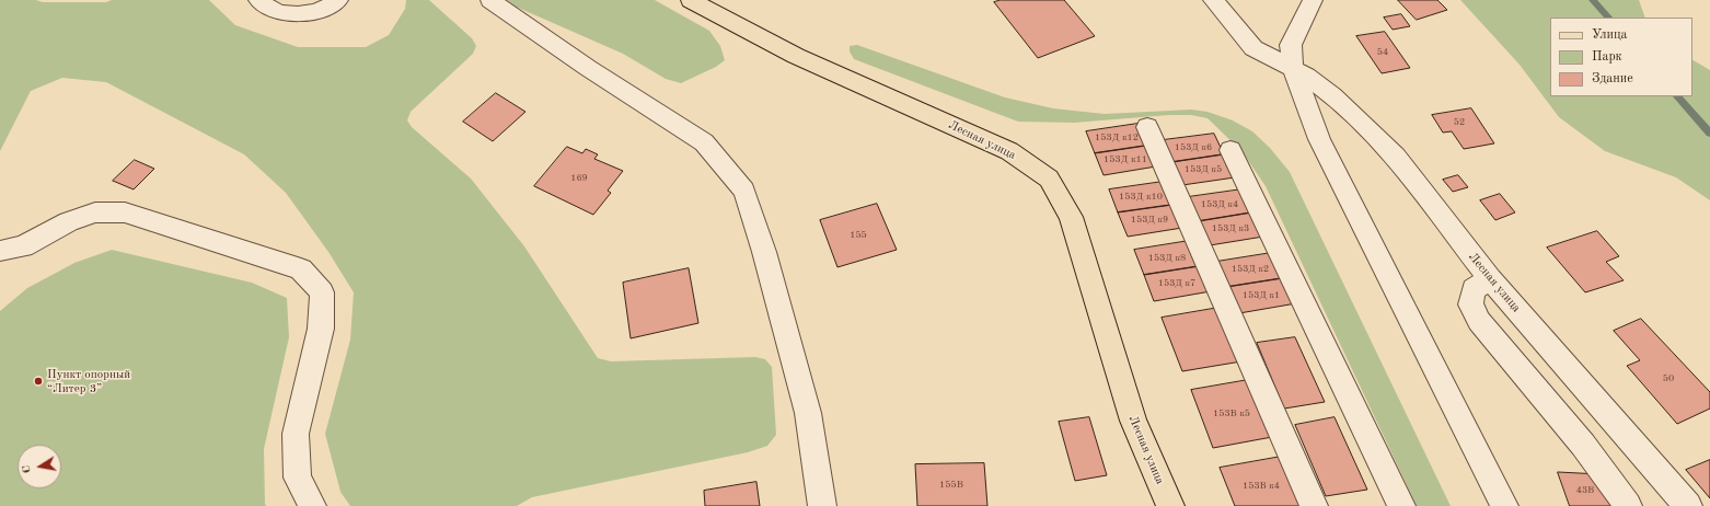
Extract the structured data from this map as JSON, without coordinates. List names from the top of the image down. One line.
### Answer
{"streets":{"main road":["Лесная улица"]},"places":["Пункт опорный “Литер 3”"],"house_numbers":["54","52","153Д к12","153Д к6","153Д к11","153Д к5","169","153Д к10","153Д к4","153Д к9","153Д к3","155","153Д к8","153Д к2","153Д к7","153Д к1","50","153В к5","155В","153В к4","43В"],"legend":["Улица","Парк","Здание"],"north":"left"}
